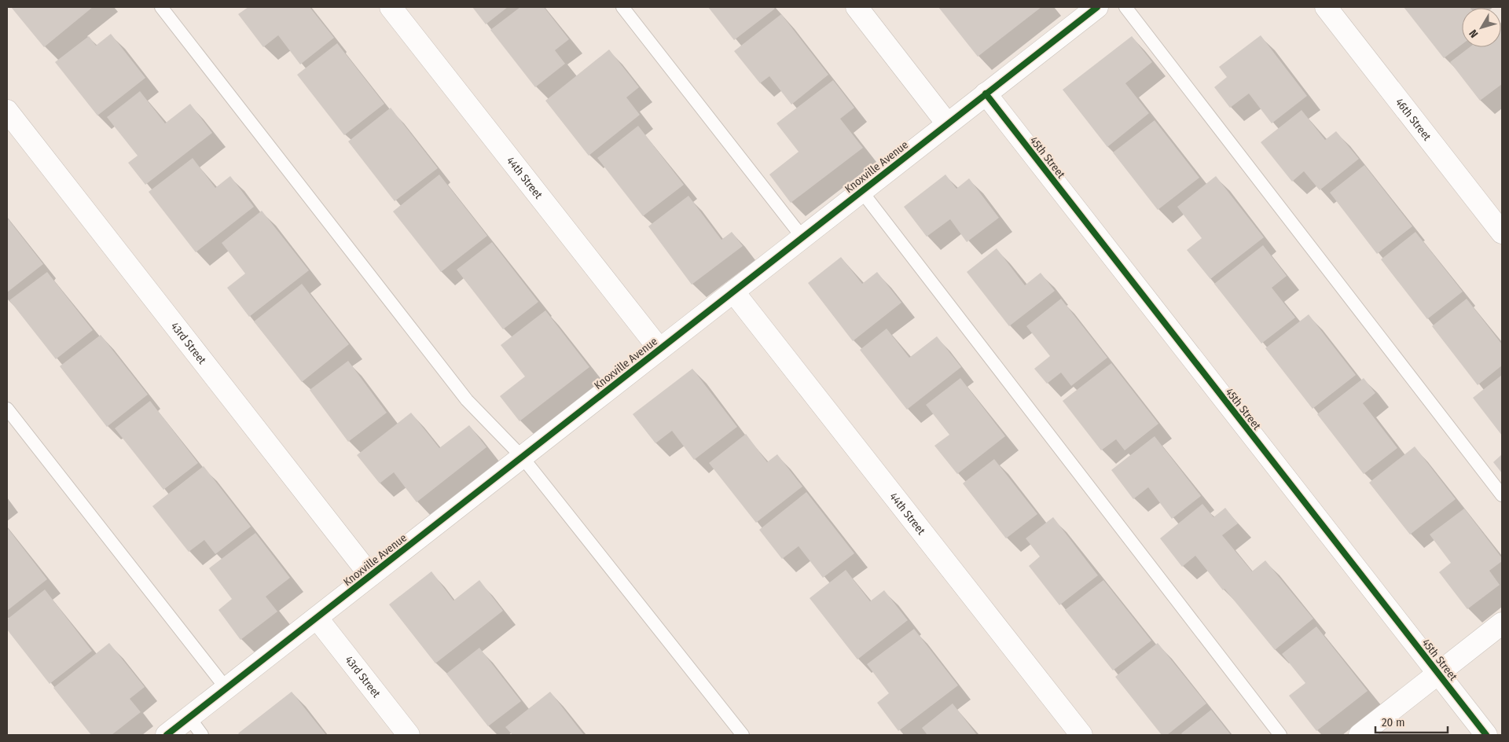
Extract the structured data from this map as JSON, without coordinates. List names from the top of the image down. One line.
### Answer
{"streets":{"street":["46th Street","45th Street","Knoxville Avenue","44th Street","43rd Street"]},"crossings":[["45th Street","Knoxville Avenue"],["Knoxville Avenue","44th Street"],["Knoxville Avenue","43rd Street"]],"scale_bar":"20 m","north":"bottom left"}
